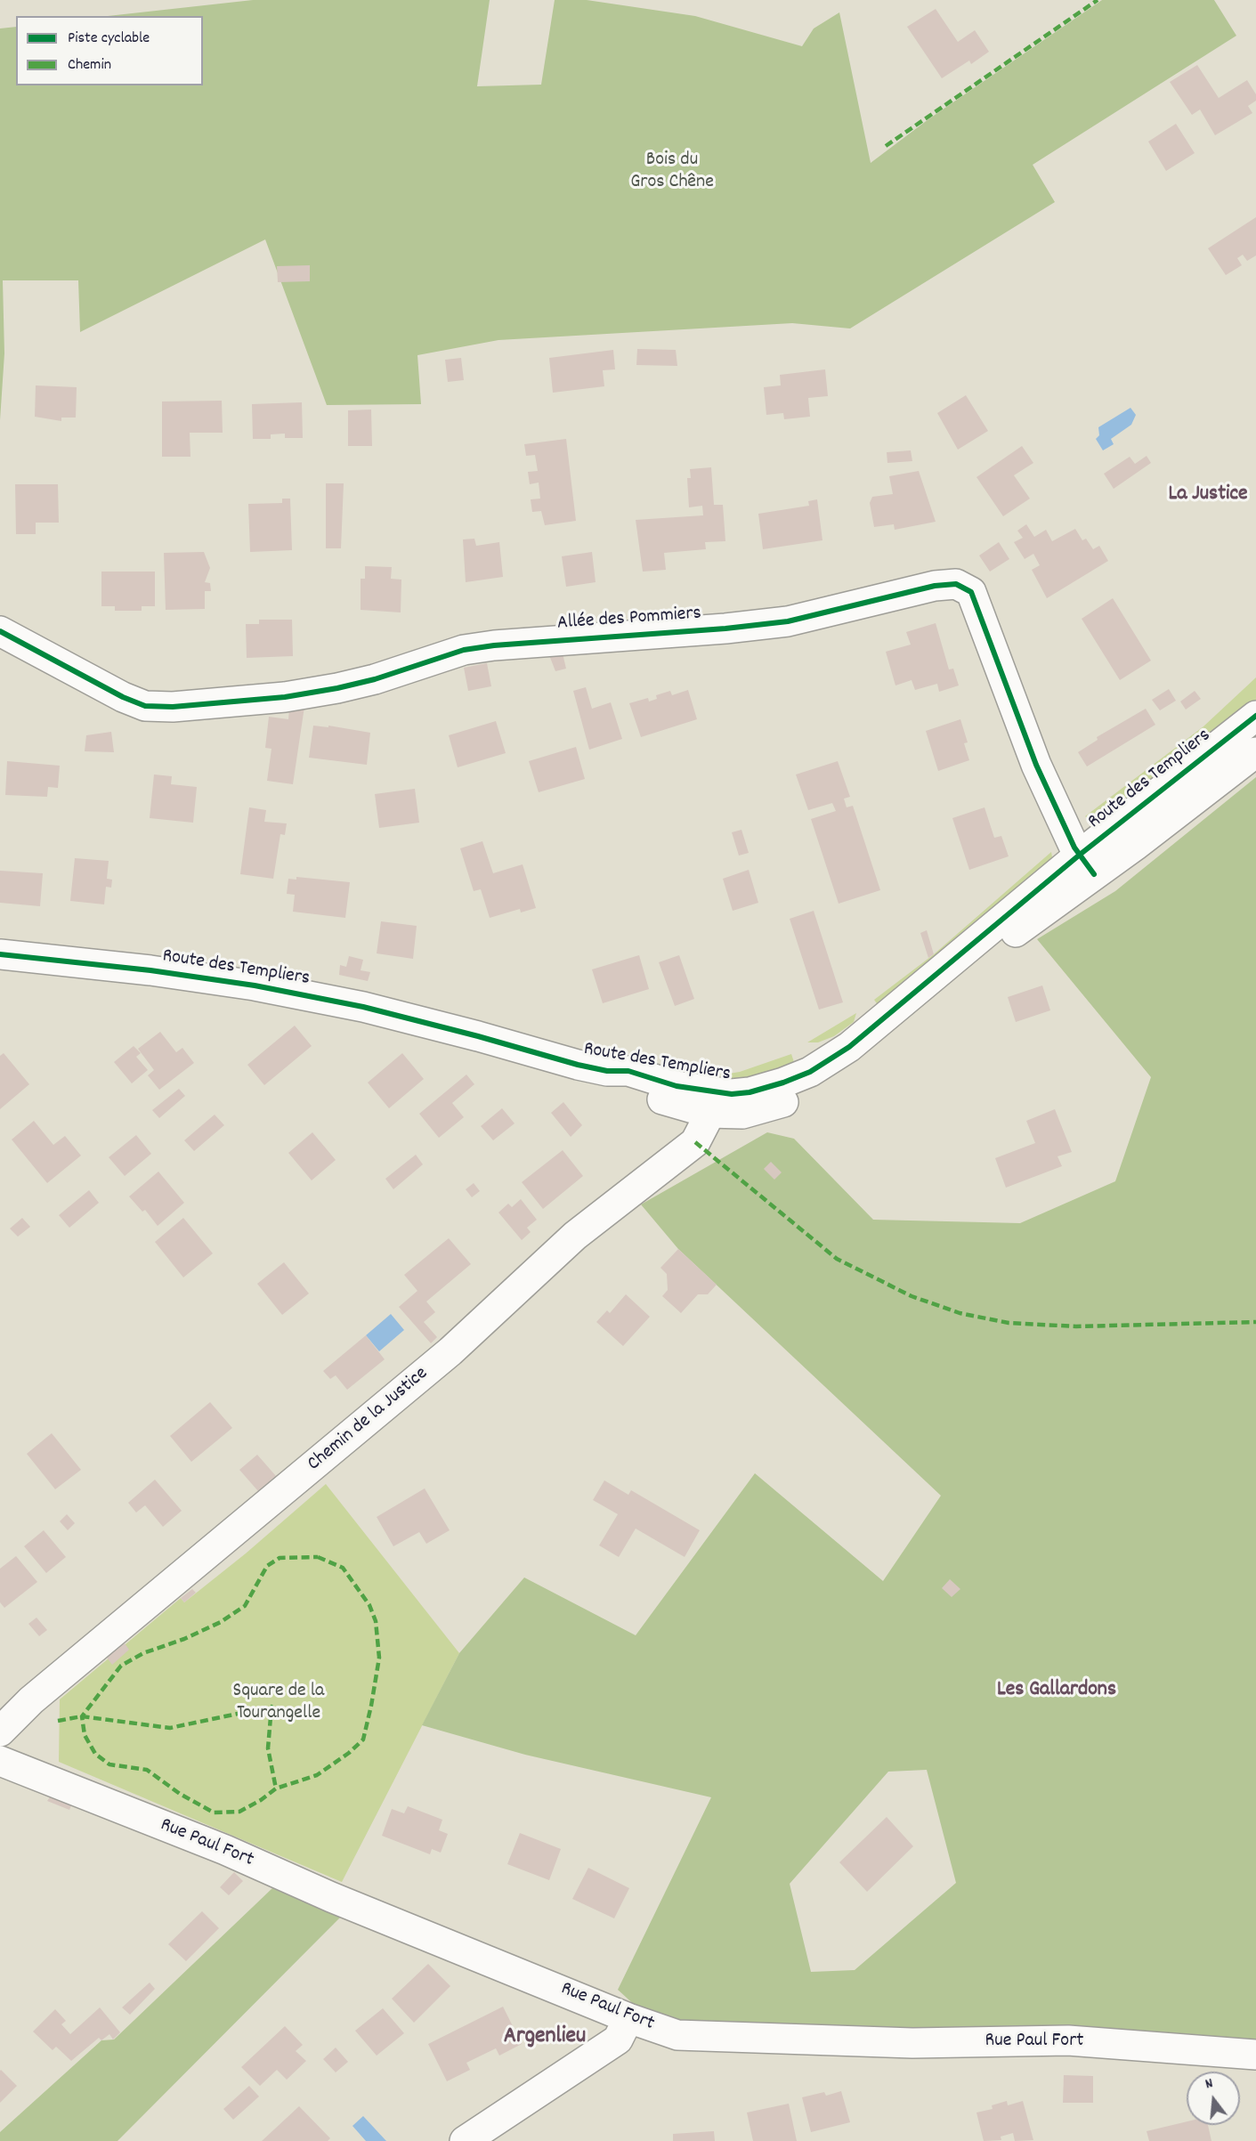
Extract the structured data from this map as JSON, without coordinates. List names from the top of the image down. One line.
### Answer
{"streets":{"street":["Allée des Pommiers","Route des Templiers","Chemin de la Justice","Rue Paul Fort"]},"crossings":[["Allée des Pommiers","Route des Templiers"],["Route des Templiers","Chemin de la Justice"]],"districts":["La Justice","Les Gallardons","Argenlieu"],"parks":["Bois du Gros Chêne","Square de la Tourangelle"],"legend":["Piste cyclable","Chemin"],"north":"top"}
